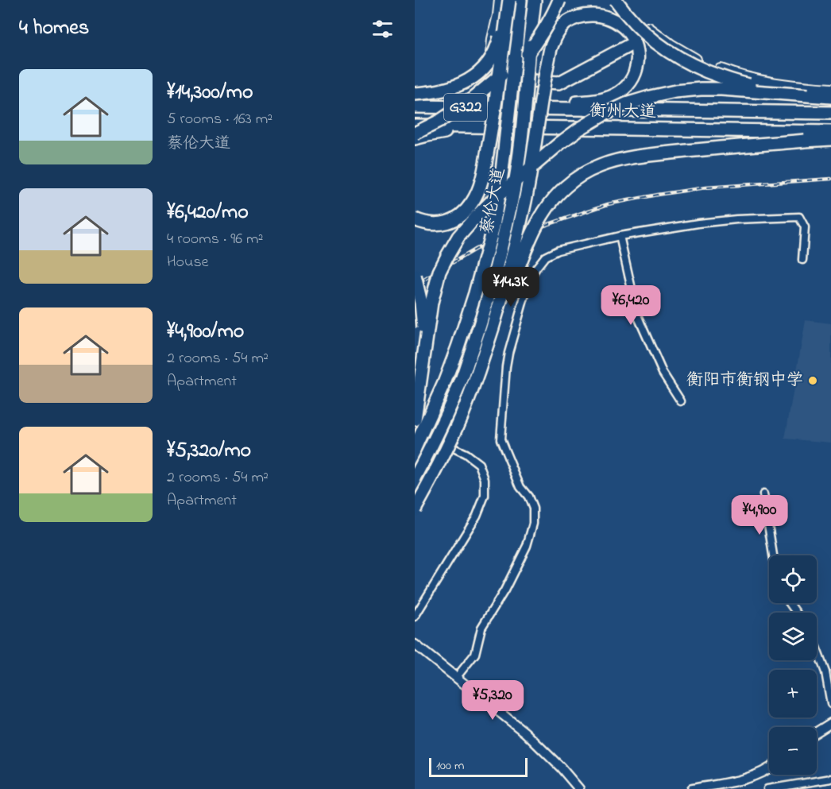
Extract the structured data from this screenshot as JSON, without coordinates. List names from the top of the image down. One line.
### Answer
{"streets":{"highway":["G322","衡州大道","蔡伦大道"]},"places":["衡阳市衡钢中学"],"scale_bar":"100 m","page":{"heading":"4 homes","list":[{"name":"¥14,300/mo","note":"5 rooms · 163 m² · 蔡伦大道"},{"name":"¥6,420/mo","note":"4 rooms · 96 m² · House"},{"name":"¥4,900/mo","note":"2 rooms · 54 m² · Apartment"},{"name":"¥5,320/mo","note":"2 rooms · 54 m² · Apartment"}],"price":["¥14.3K","¥6,420","¥4,900","¥5,320"],"map_buttons":["+","−"],"scale":"100 m"}}
